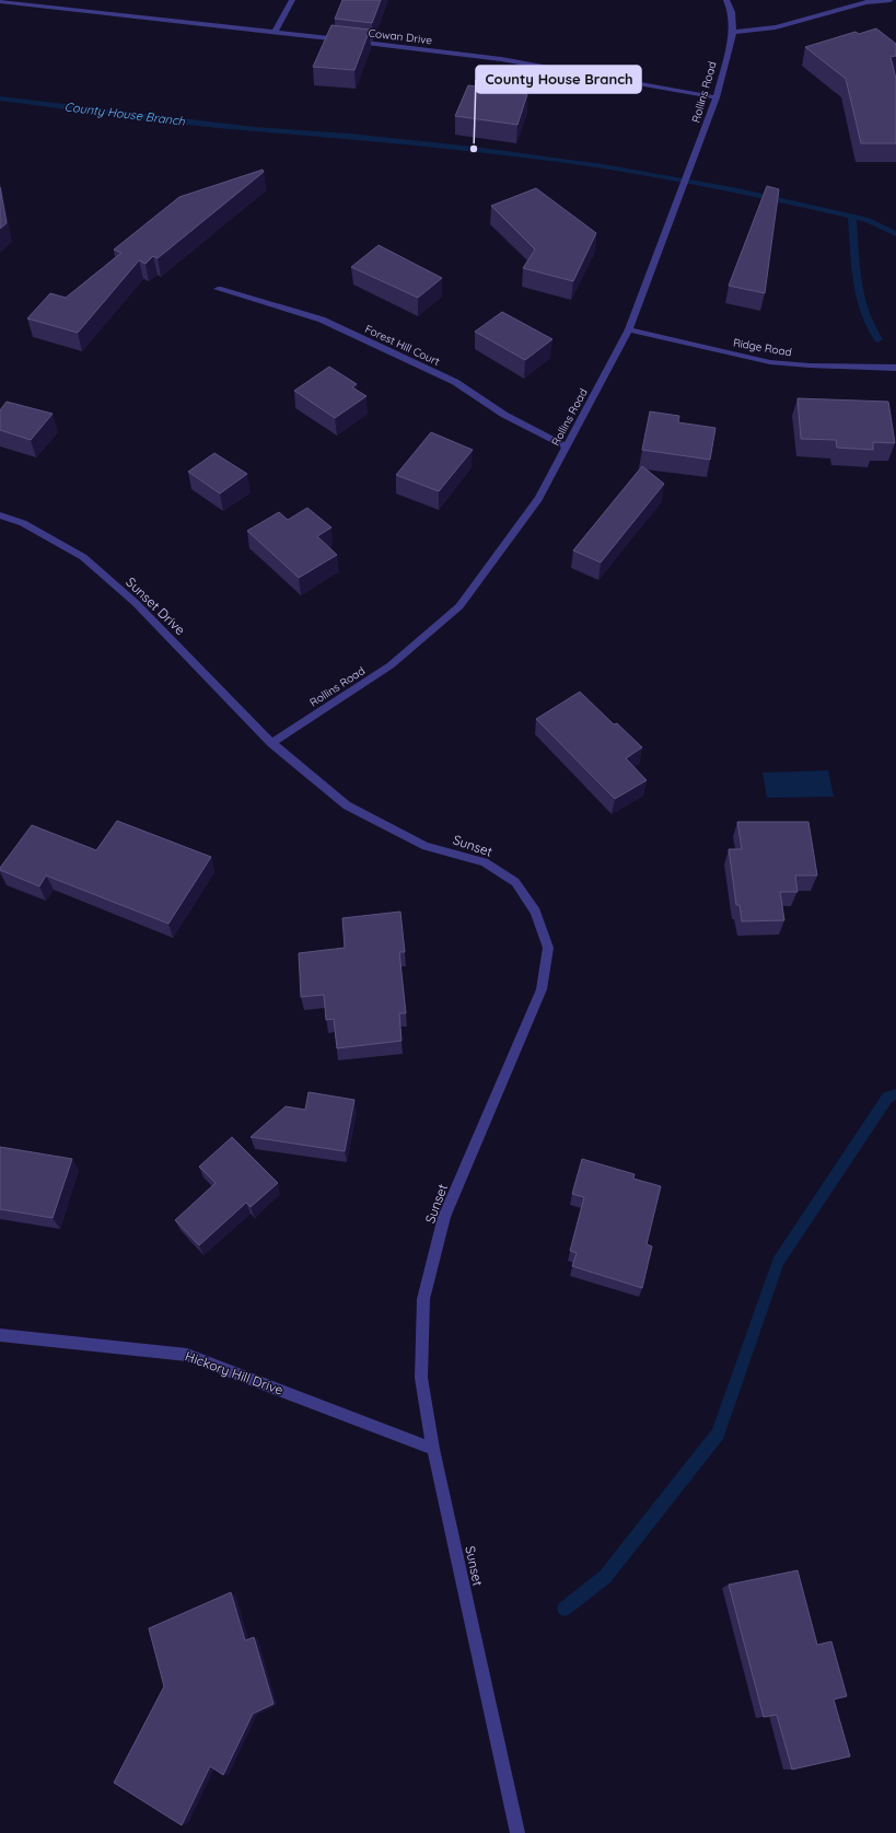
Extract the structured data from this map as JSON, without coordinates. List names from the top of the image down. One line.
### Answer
{"streets":{"street":["Cowan Drive","Rollins Road","Forest Hill Court","Ridge Road","Sunset Drive","Sunset","Hickory Hill Drive"]},"crossings":[["Cowan Drive","Rollins Road"],["Rollins Road","Forest Hill Court"],["Rollins Road","Ridge Road"],["Rollins Road","Sunset Drive"],["Rollins Road","Sunset"],["Sunset Drive","Sunset"],["Sunset","Hickory Hill Drive"]],"water":["County House Branch"],"places":["County House Branch"]}
